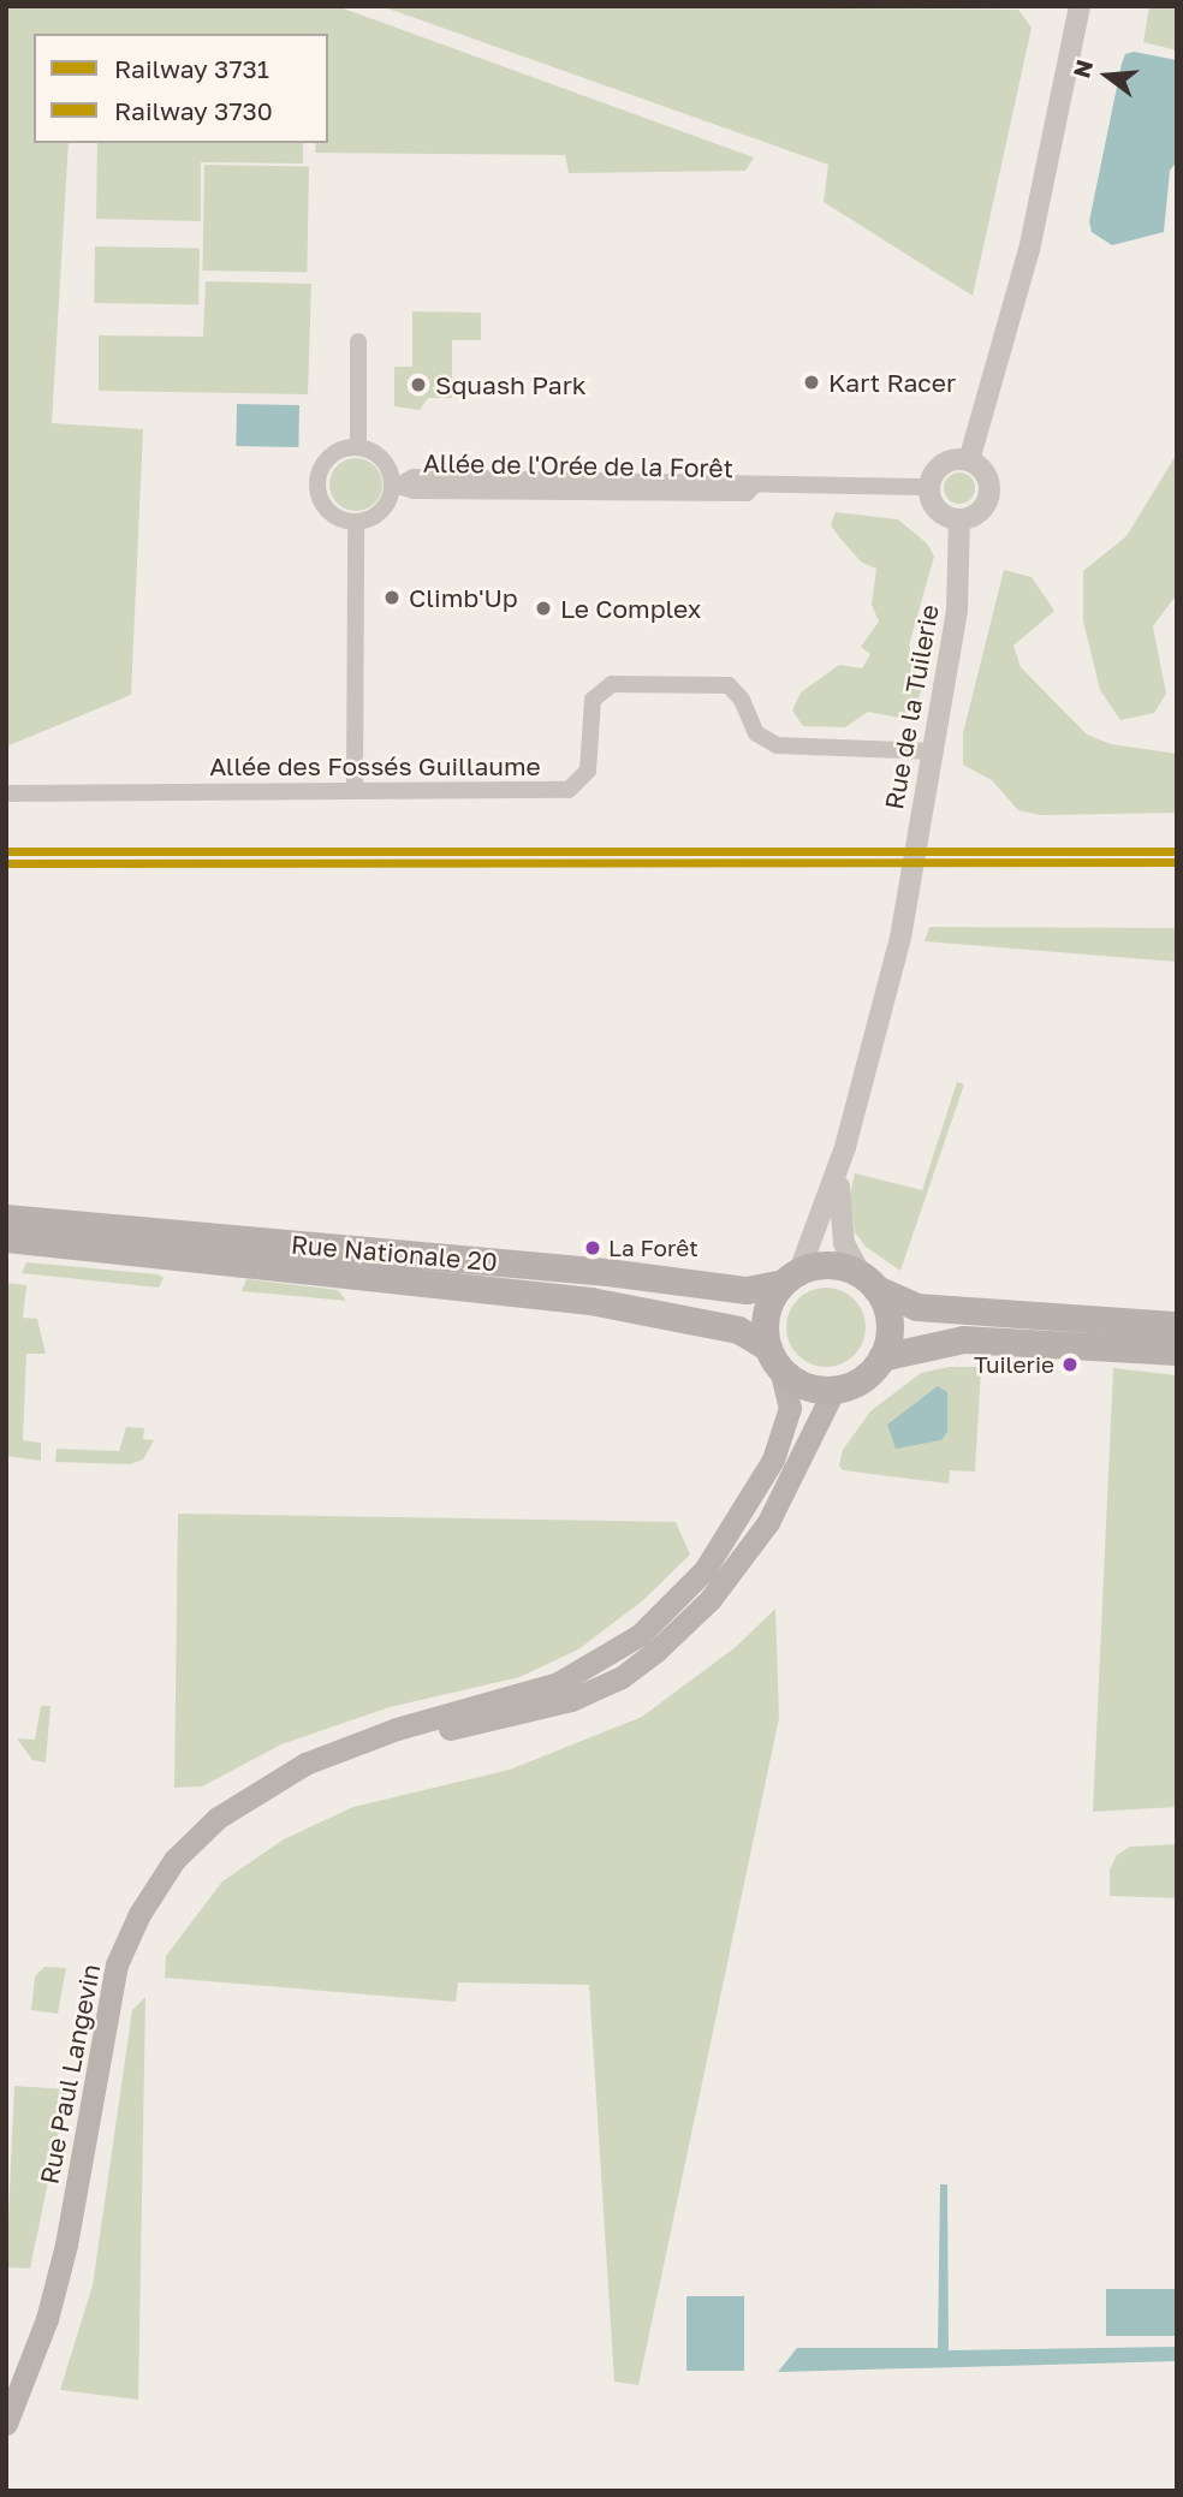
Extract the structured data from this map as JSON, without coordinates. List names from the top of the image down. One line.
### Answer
{"streets":{"main road":["Rue Nationale 20","Rue Paul Langevin"],"street":["Allée de l'Orée de la Forêt","Rue de la Tuilerie","Allée des Fossés Guillaume"]},"crossings":[["Allée de l'Orée de la Forêt","Rue de la Tuilerie"],["Rue de la Tuilerie","Allée des Fossés Guillaume"],["Rue de la Tuilerie","Rue Nationale 20"],["Rue de la Tuilerie","Rue Paul Langevin"],["Rue Nationale 20","Rue Paul Langevin"]],"places":["Kart Racer","Squash Park","Climb'Up","Le Complex","La Forêt","Tuilerie"],"lines":["rail line 3731","rail line 3730"],"legend":["Railway 3731","Railway 3730"],"north":"left"}
